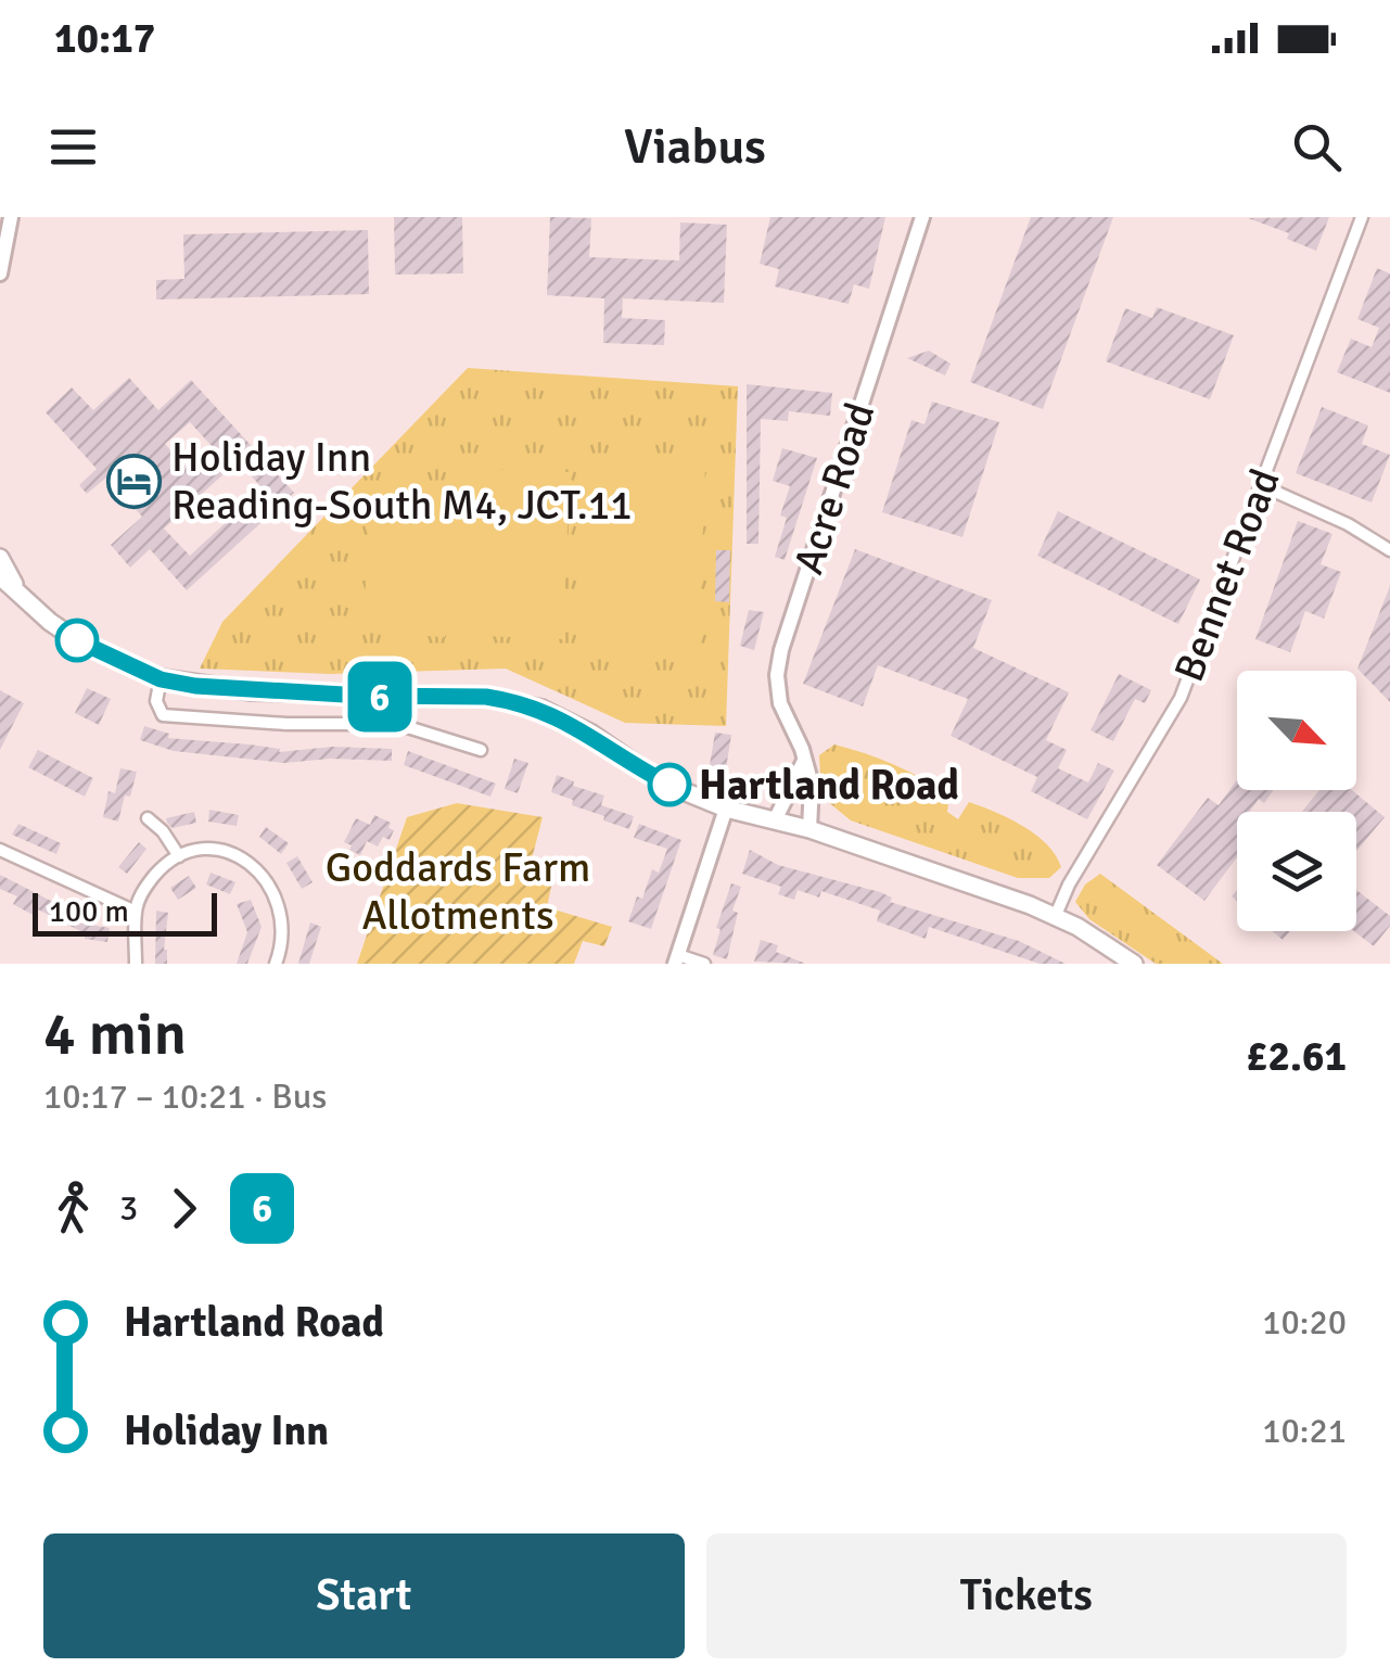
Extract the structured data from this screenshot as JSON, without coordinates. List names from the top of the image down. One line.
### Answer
{"streets":{"street":["Acre Road","Bennet Road"]},"parks":["Goddards Farm Allotments"],"places":{"hotel":["Holiday Inn Reading-South M4, JCT.11"],"other":["Hartland Road"]},"lines":["bus line 6"],"scale_bar":"100 m","north":"bottom right","page":{"status":"10:17","header":"Viabus","on_map":"6","scale":"100 m","heading":["4 min","10:17 – 10:21 · Bus","£2.61"],"legs":["3","6"],"list":[{"name":"Hartland Road","value":"10:20"},{"name":"Holiday Inn","value":"10:21"}],"buttons":["Start","Tickets"]}}
